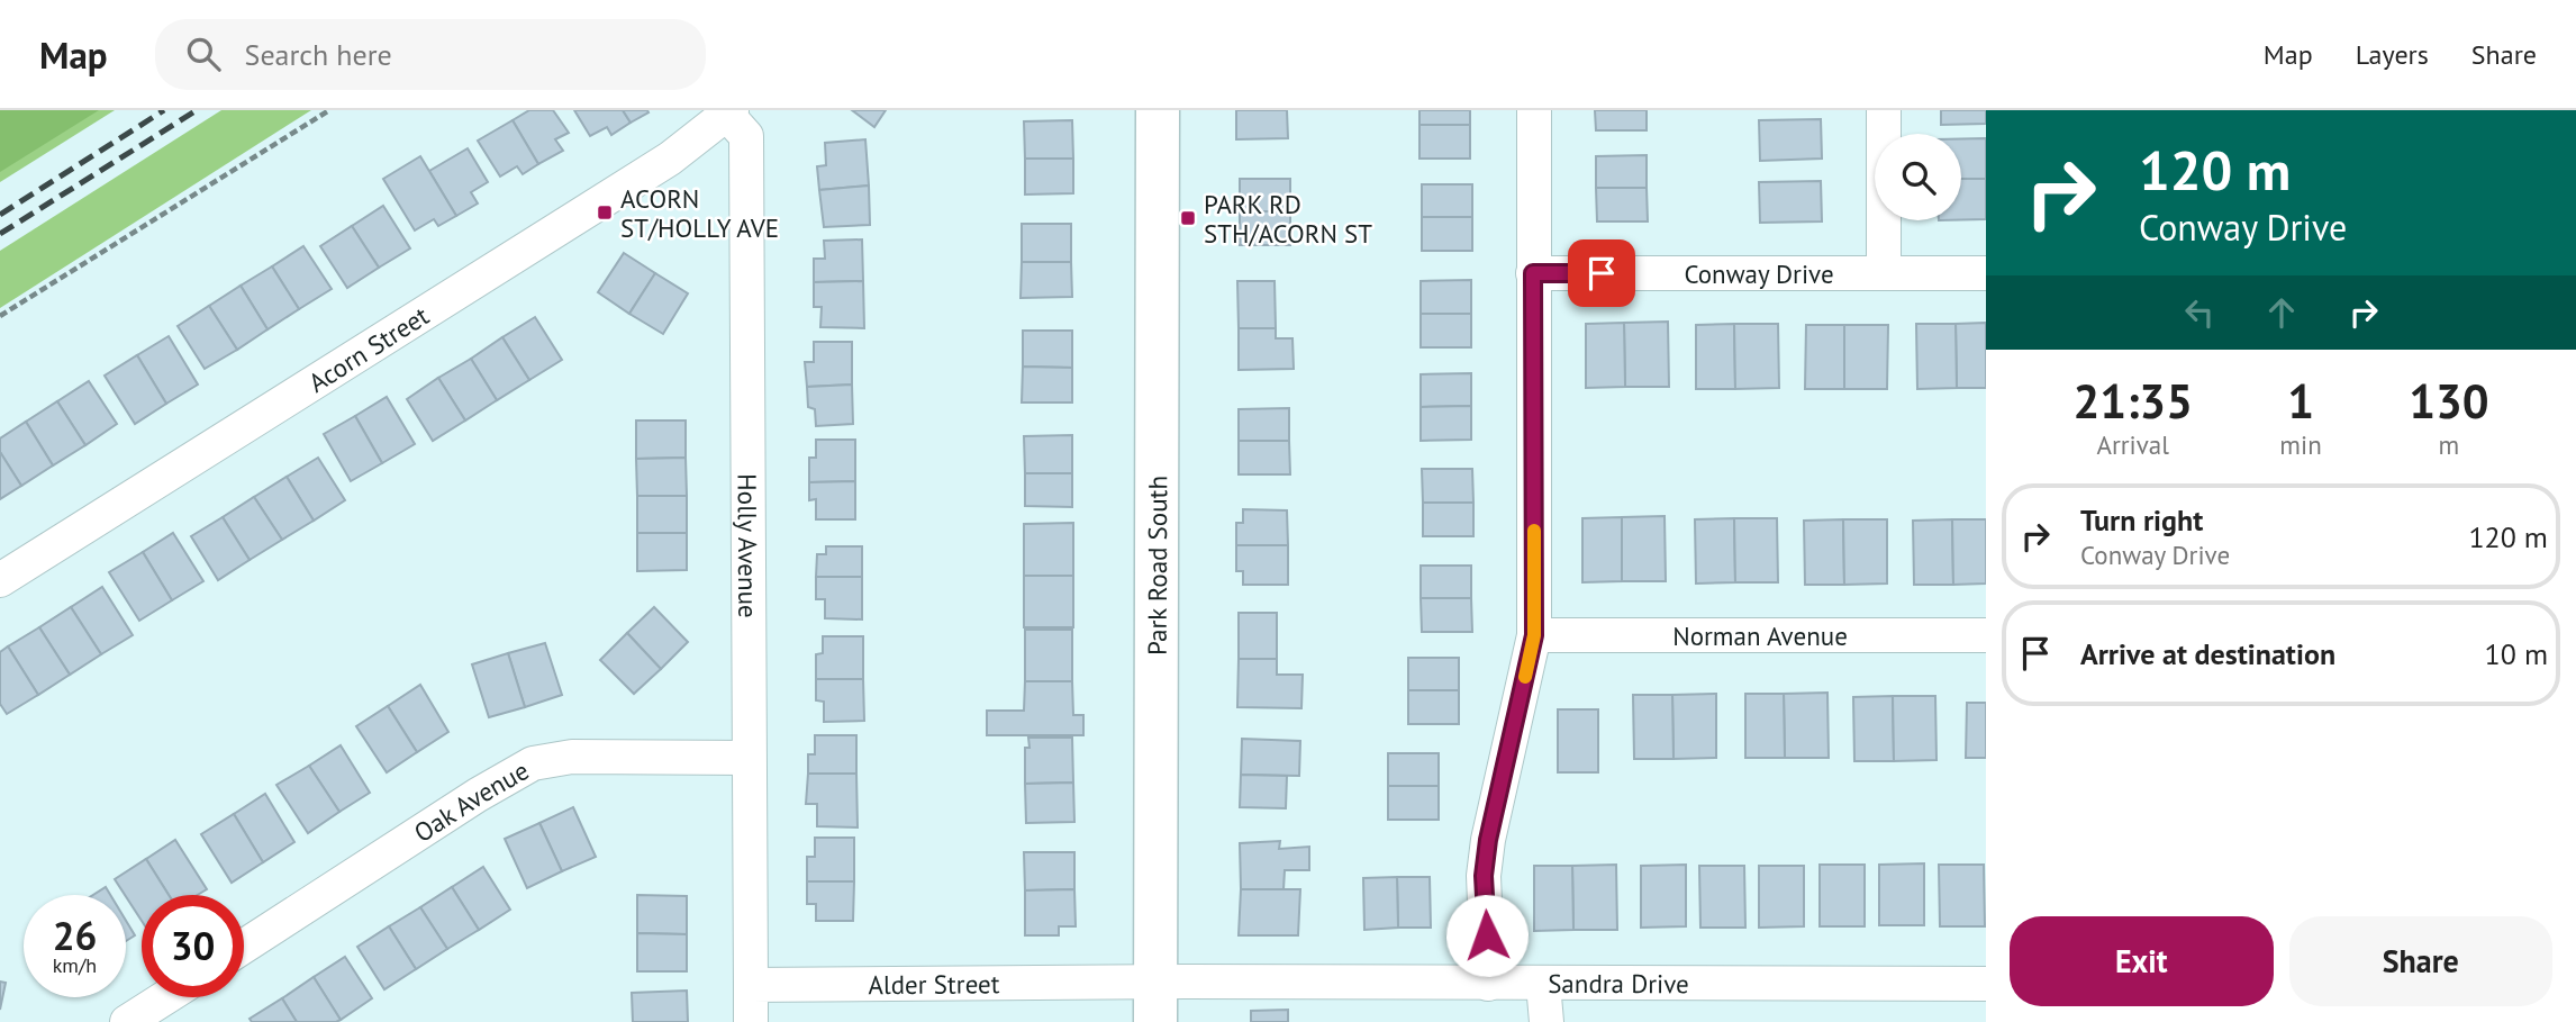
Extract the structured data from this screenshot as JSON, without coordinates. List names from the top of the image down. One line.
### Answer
{"streets":{"street":["Conway Drive","Acorn Street","Holly Avenue","Park Road South","Norman Avenue","Oak Avenue","Alder Street","Sandra Drive"]},"crossings":[["Acorn Street","Holly Avenue"],["Holly Avenue","Oak Avenue"],["Holly Avenue","Alder Street"],["Park Road South","Alder Street"],["Park Road South","Sandra Drive"],["Alder Street","Sandra Drive"]],"places":{"transit":["ACORN ST/HOLLY AVE","PARK RD STH/ACORN ST"]},"page":{"header":"Map","search":"Search here","nav":["Map","Layers","Share"],"turn":["120 m","Conway Drive"],"eta":["21:35","Arrival","1","min","130","m"],"list":[{"name":"Turn right","note":"Conway Drive","value":"120 m"},{"name":"Arrive at destination","value":"10 m"}],"speed":"26 km/h","limit":"30","buttons":["Exit","Share"]}}
